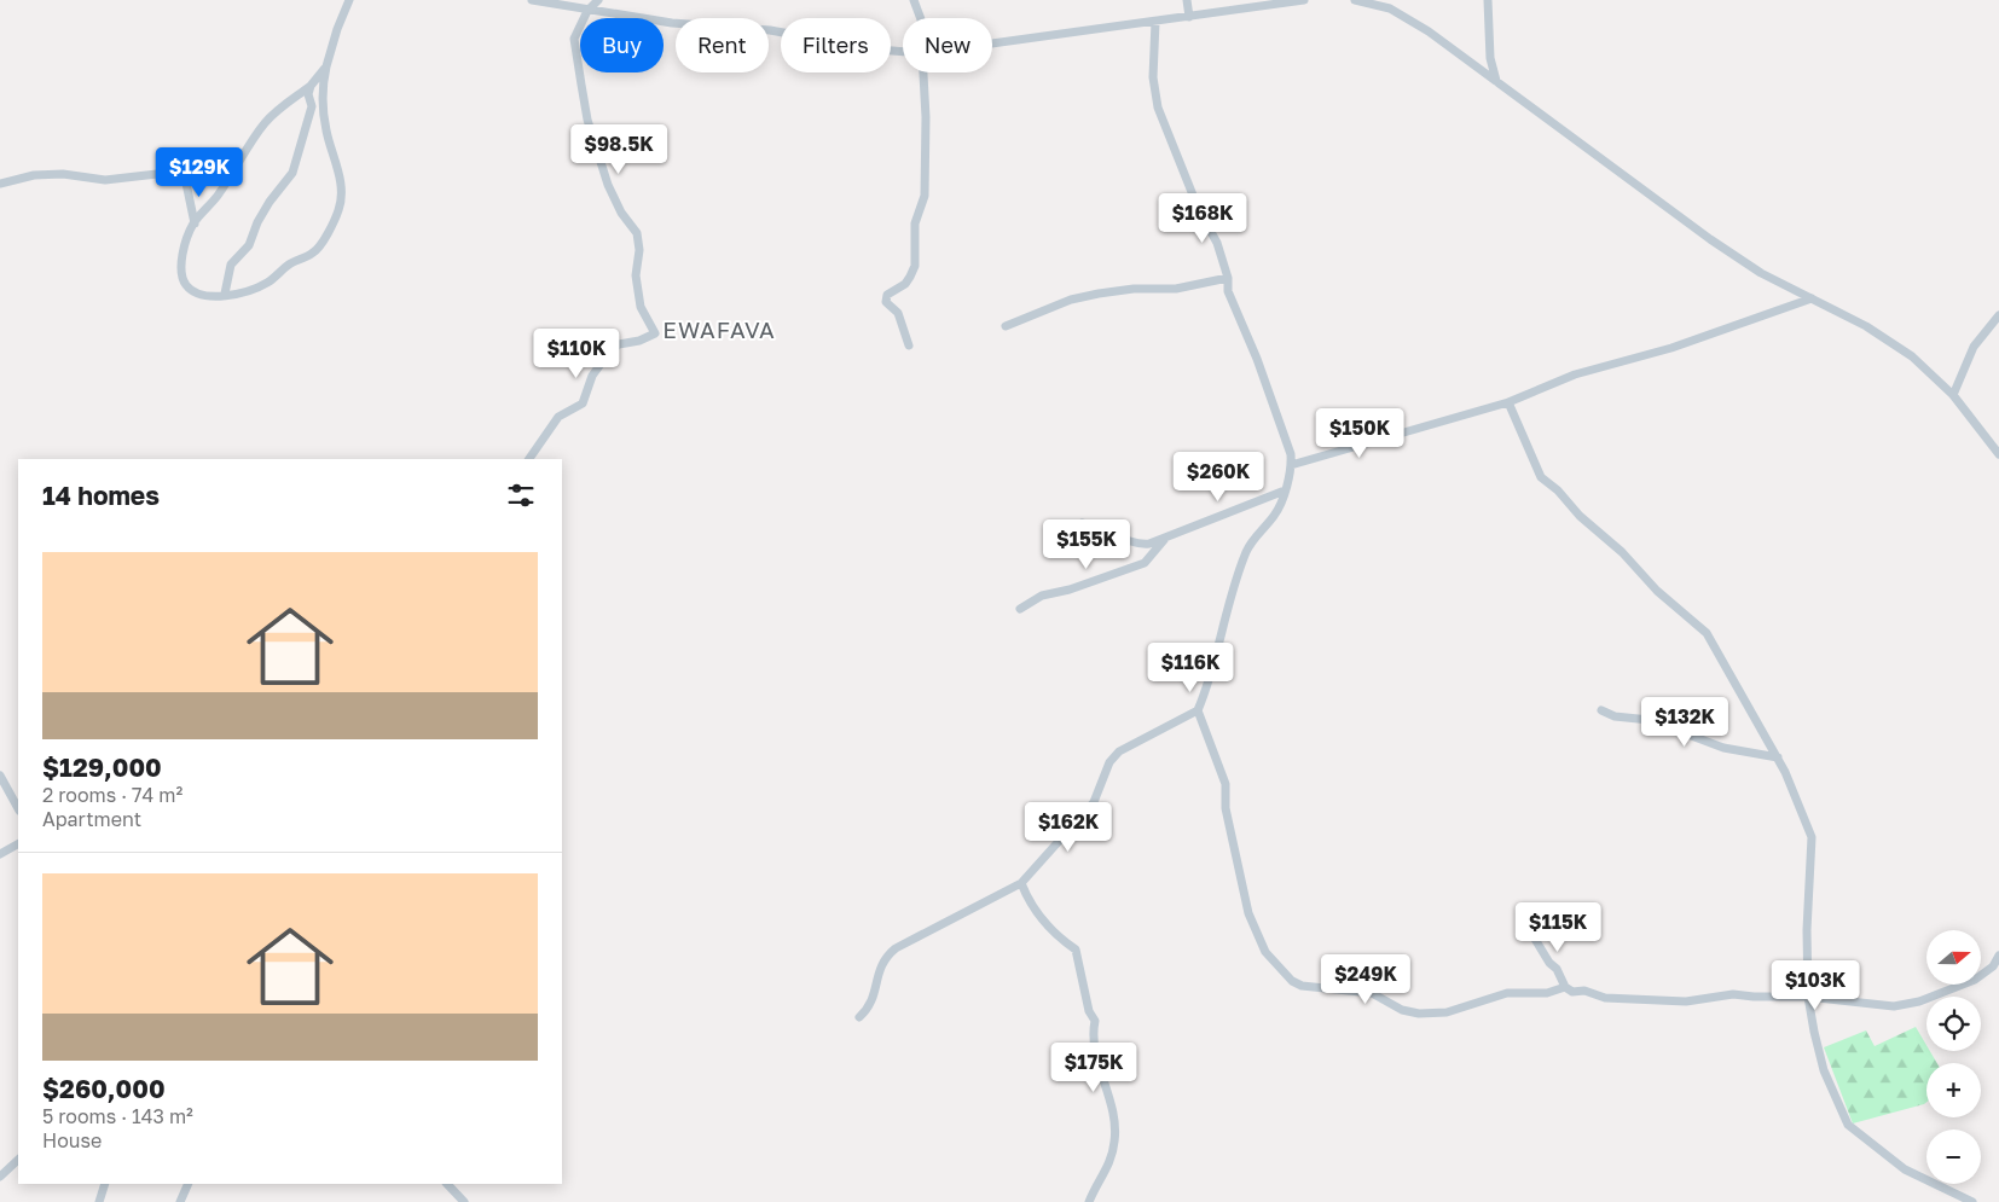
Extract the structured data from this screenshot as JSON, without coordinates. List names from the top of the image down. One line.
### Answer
{"districts":["EWAFAVA"],"north":"right","page":{"chip":["Buy","Rent","Filters","New"],"price":["$98.5K","$129K","$168K","$110K","$150K","$260K","$155K","$116K","$132K","$162K","$115K","$249K","$103K","$175K"],"heading":"14 homes","list":[{"name":"$129,000","note":"2 rooms · 74 m² · Apartment"},{"name":"$260,000","note":"5 rooms · 143 m² · House"}],"map_buttons":["+","−"]}}
